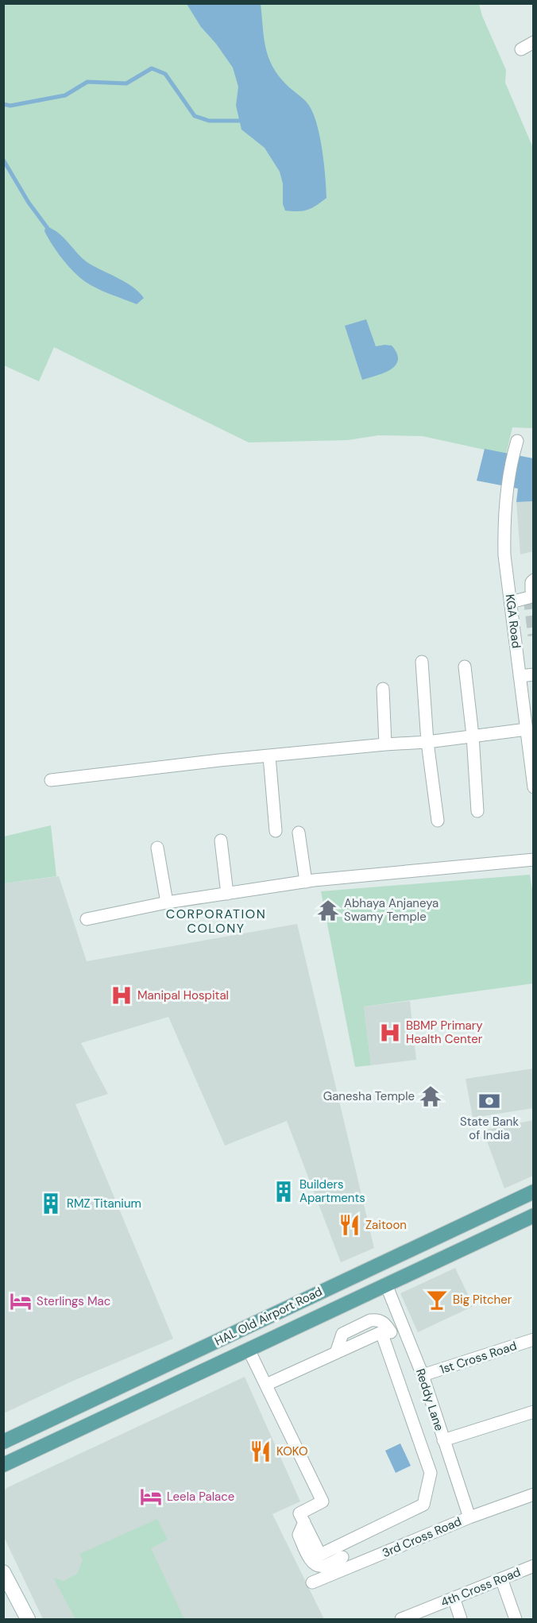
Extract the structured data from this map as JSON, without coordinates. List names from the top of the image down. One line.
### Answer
{"streets":{"main road":["HAL Old Airport Road"],"street":["KGA Road","1st Cross Road","Reddy Lane","3rd Cross Road","4th Cross Road"]},"crossings":[["HAL Old Airport Road","Reddy Lane"],["1st Cross Road","Reddy Lane"],["Reddy Lane","3rd Cross Road"]],"districts":["CORPORATION COLONY"],"places":{"temple":["Abhaya Anjaneya Swamy Temple","Ganesha Temple"],"hospital":["Manipal Hospital","BBMP Primary Health Center"],"bank":["State Bank of India"],"building":["Builders Apartments","RMZ Titanium"],"restaurant":["Zaitoon","KOKO"],"bar":["Big Pitcher"],"hotel":["Sterlings Mac","Leela Palace"]}}
